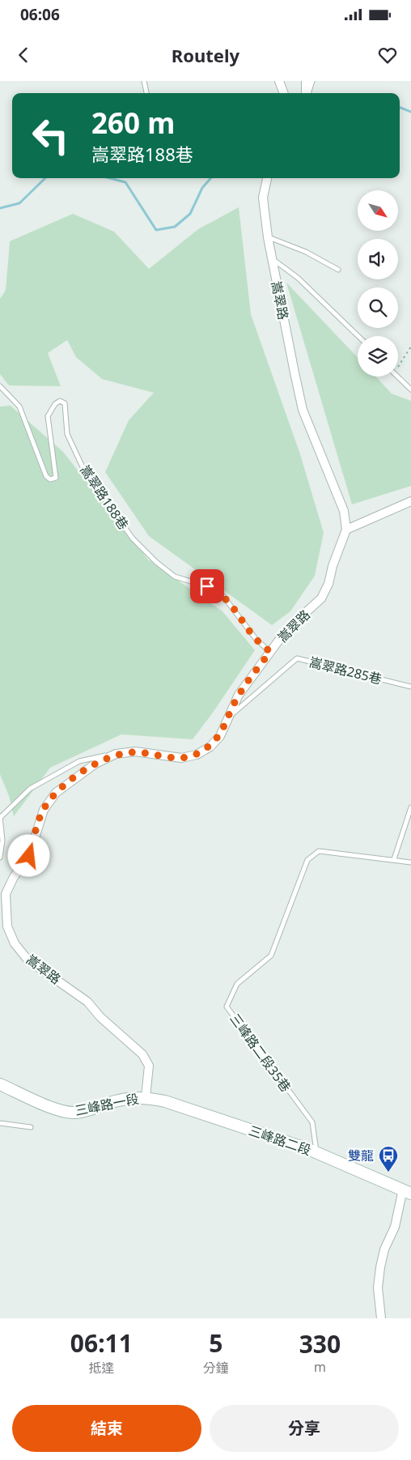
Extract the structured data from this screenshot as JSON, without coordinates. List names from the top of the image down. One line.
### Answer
{"streets":{"street":["嵩翠路","三峰路一段","三峰路二段"],"lane":["嵩翠路188巷","嵩翠路285巷","三峰路二段35巷"]},"crossings":[["嵩翠路","嵩翠路188巷"],["嵩翠路","嵩翠路285巷"],["嵩翠路","三峰路一段"],["嵩翠路","三峰路二段"],["三峰路二段35巷","三峰路二段"],["三峰路一段","三峰路二段"]],"places":{"bus stop":["雙龍"]},"north":"bottom right","page":{"status":"06:06","header":"Routely","turn":["260 m","嵩翠路188巷"],"eta":["06:11","抵達","5","分鐘","330","m"],"buttons":["結束","分享"]}}
